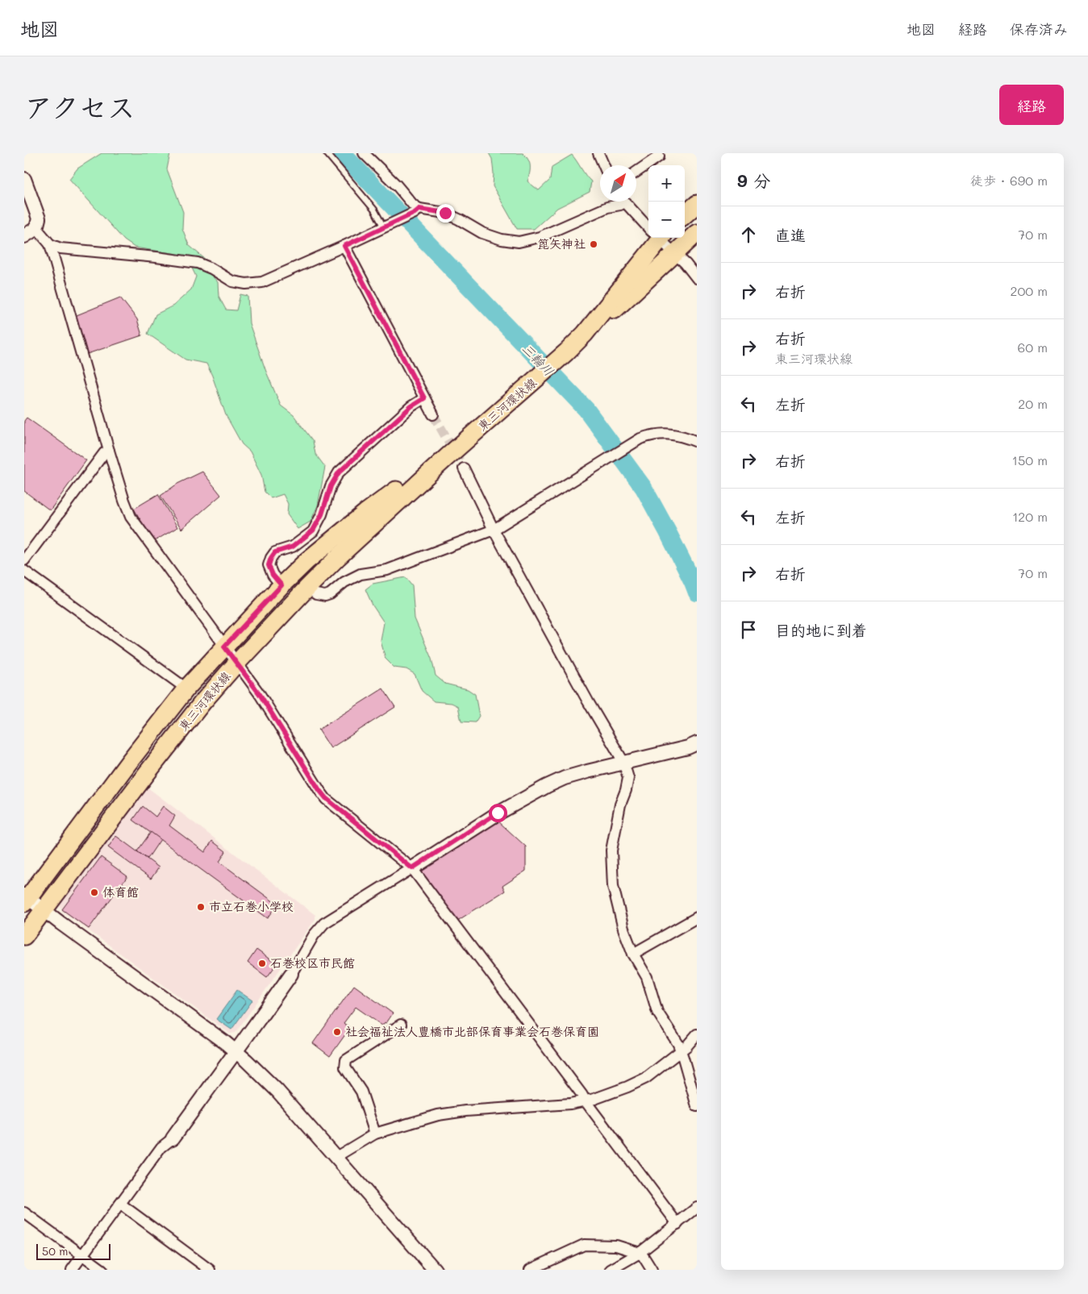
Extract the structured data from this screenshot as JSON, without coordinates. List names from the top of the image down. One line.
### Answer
{"streets":{"main road":["東三河環状線"]},"water":["三輪川"],"places":["箆矢神社","体育館","市立石巻小学校","石巻校区市民館","社会福祉法人豊橋市北部保育事業会石巻保育園"],"scale_bar":"50 m","north":"top right","page":{"header":"地図","nav":["地図","経路","保存済み"],"title":"アクセス","buttons":"経路","heading":["9 分","徒歩 · 690 m"],"map_buttons":["+","−"],"list":[["直進","70 m"],["右折","200 m"],["右折","東三河環状線","60 m"],["左折","20 m"],["右折","150 m"],["左折","120 m"],["右折","70 m"],"目的地に到着"],"scale":"50 m"}}
